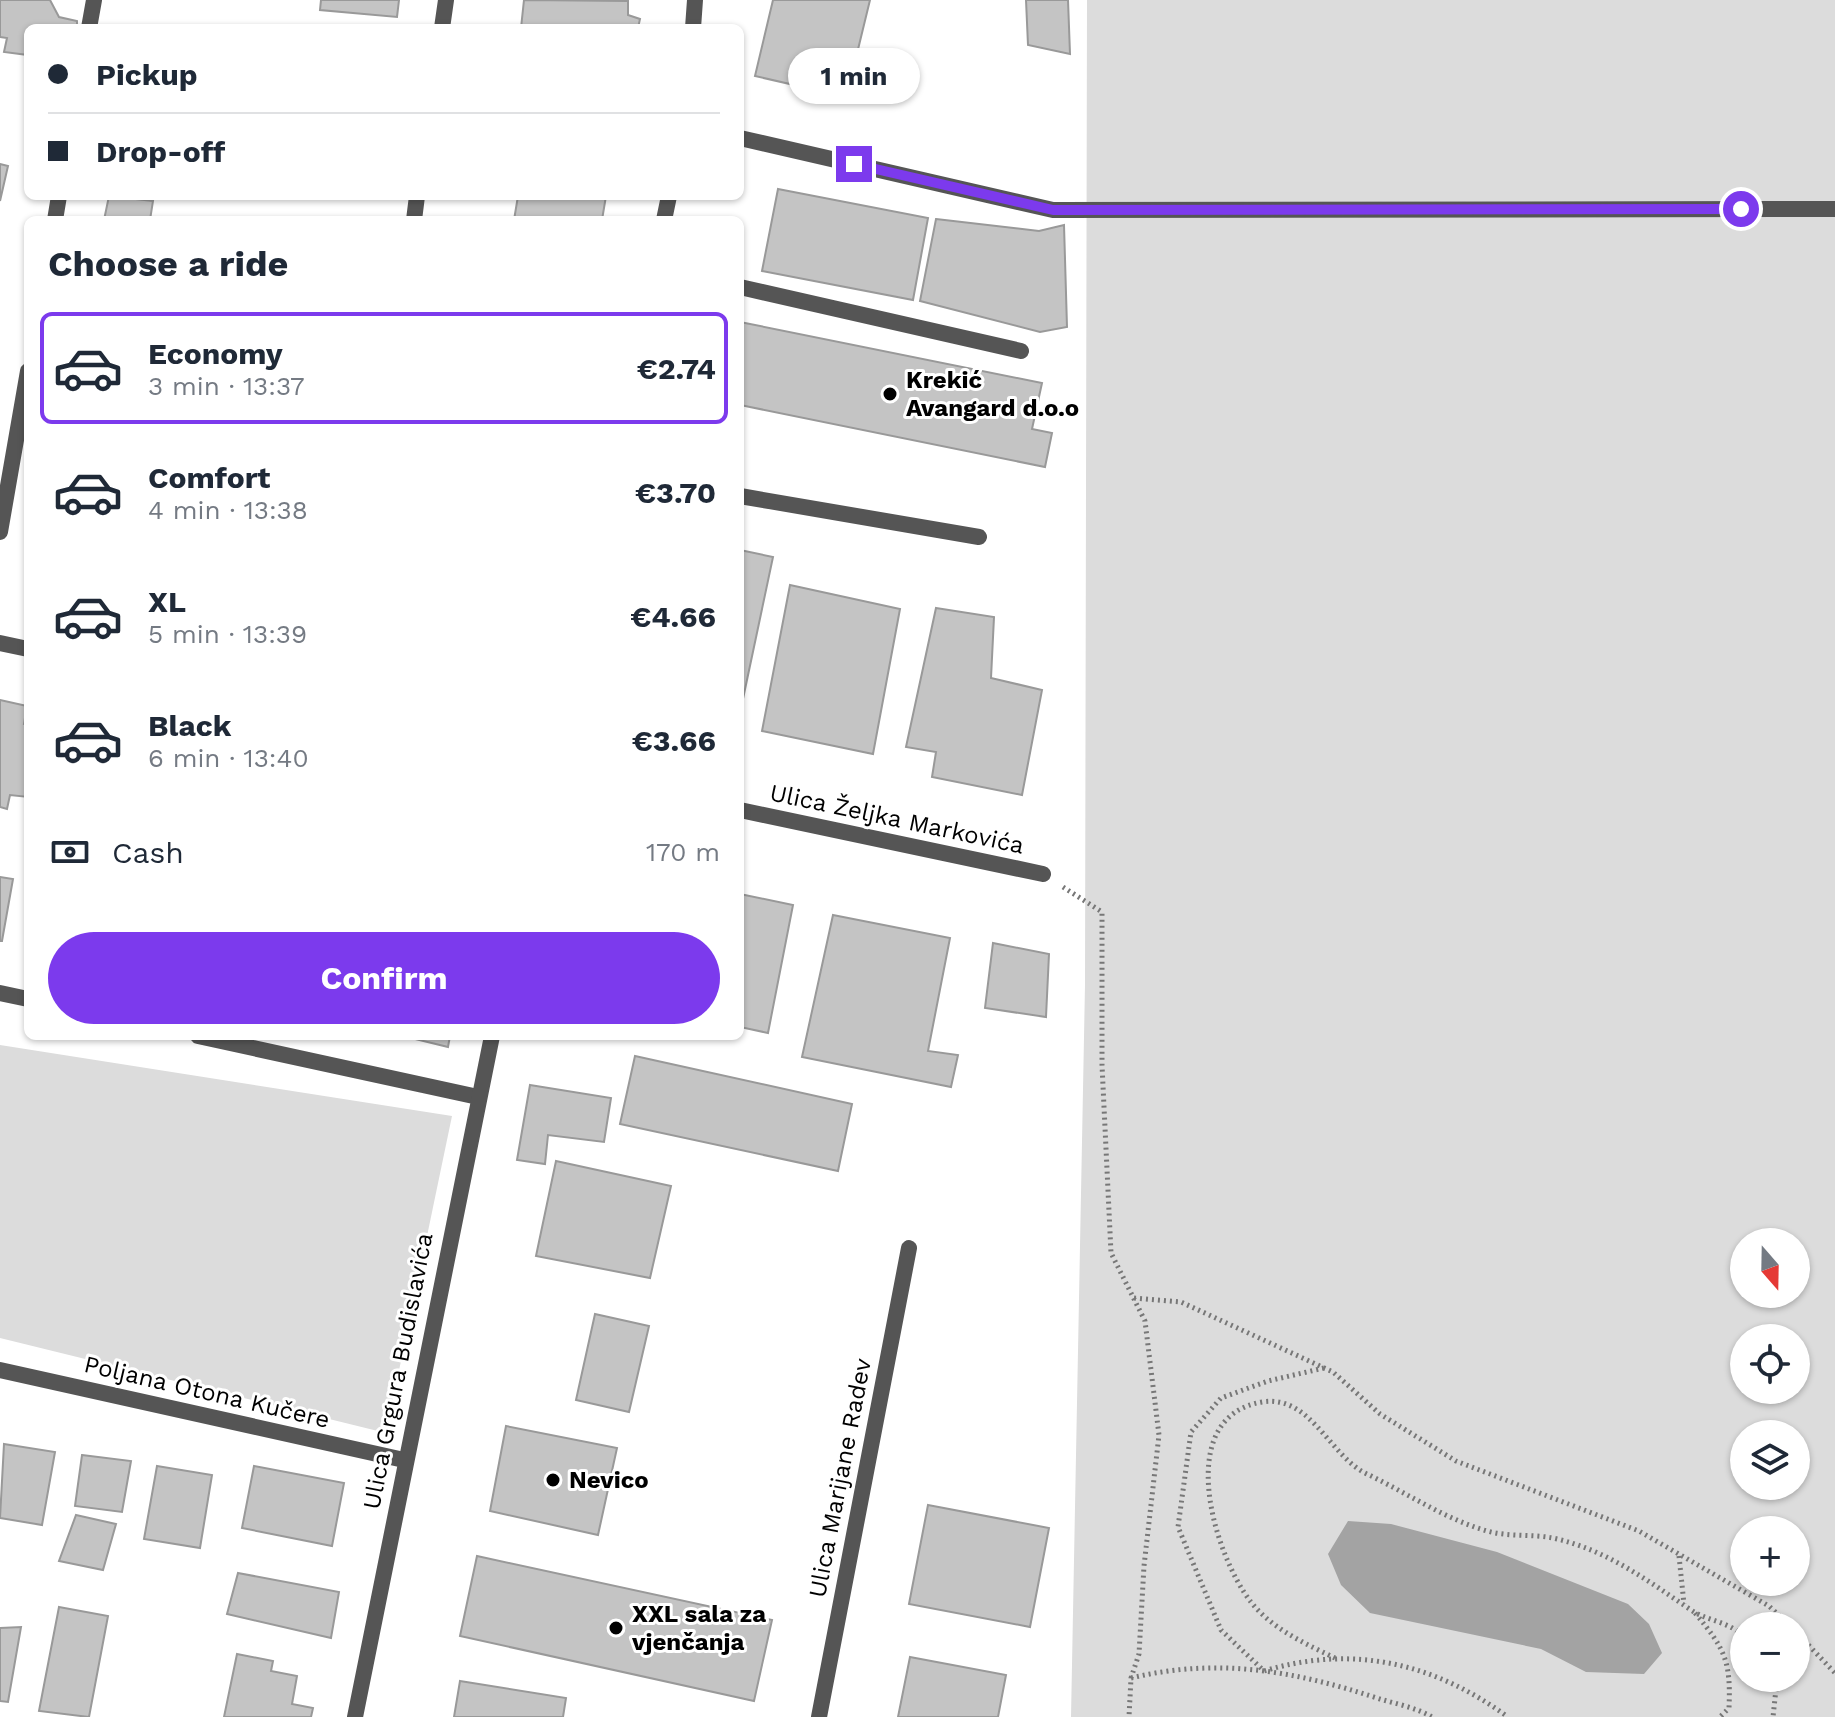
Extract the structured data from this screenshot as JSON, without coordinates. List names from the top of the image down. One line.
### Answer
{"streets":{"street":["Ulica Željka Markovića","Ulica Grgura Budislavića","Poljana Otona Kučere","Ulica Marijane Radev"]},"crossings":[["Ulica Grgura Budislavića","Poljana Otona Kučere"]],"places":["Krekić Avangard d.o.o","Nevico","XXL sala za vjenčanja"],"north":"bottom","page":{"banner":["Pickup","Drop-off"],"bubble":"1 min","heading":"Choose a ride","list":[{"name":"Economy","note":"3 min · 13:37","value":"€2.74"},{"name":"Comfort","note":"4 min · 13:38","value":"€3.70"},{"name":"XL","note":"5 min · 13:39","value":"€4.66"},{"name":"Black","note":"6 min · 13:40","value":"€3.66"}],"pay":["Cash","170 m"],"buttons":"Confirm","map_buttons":["+","−"]}}
